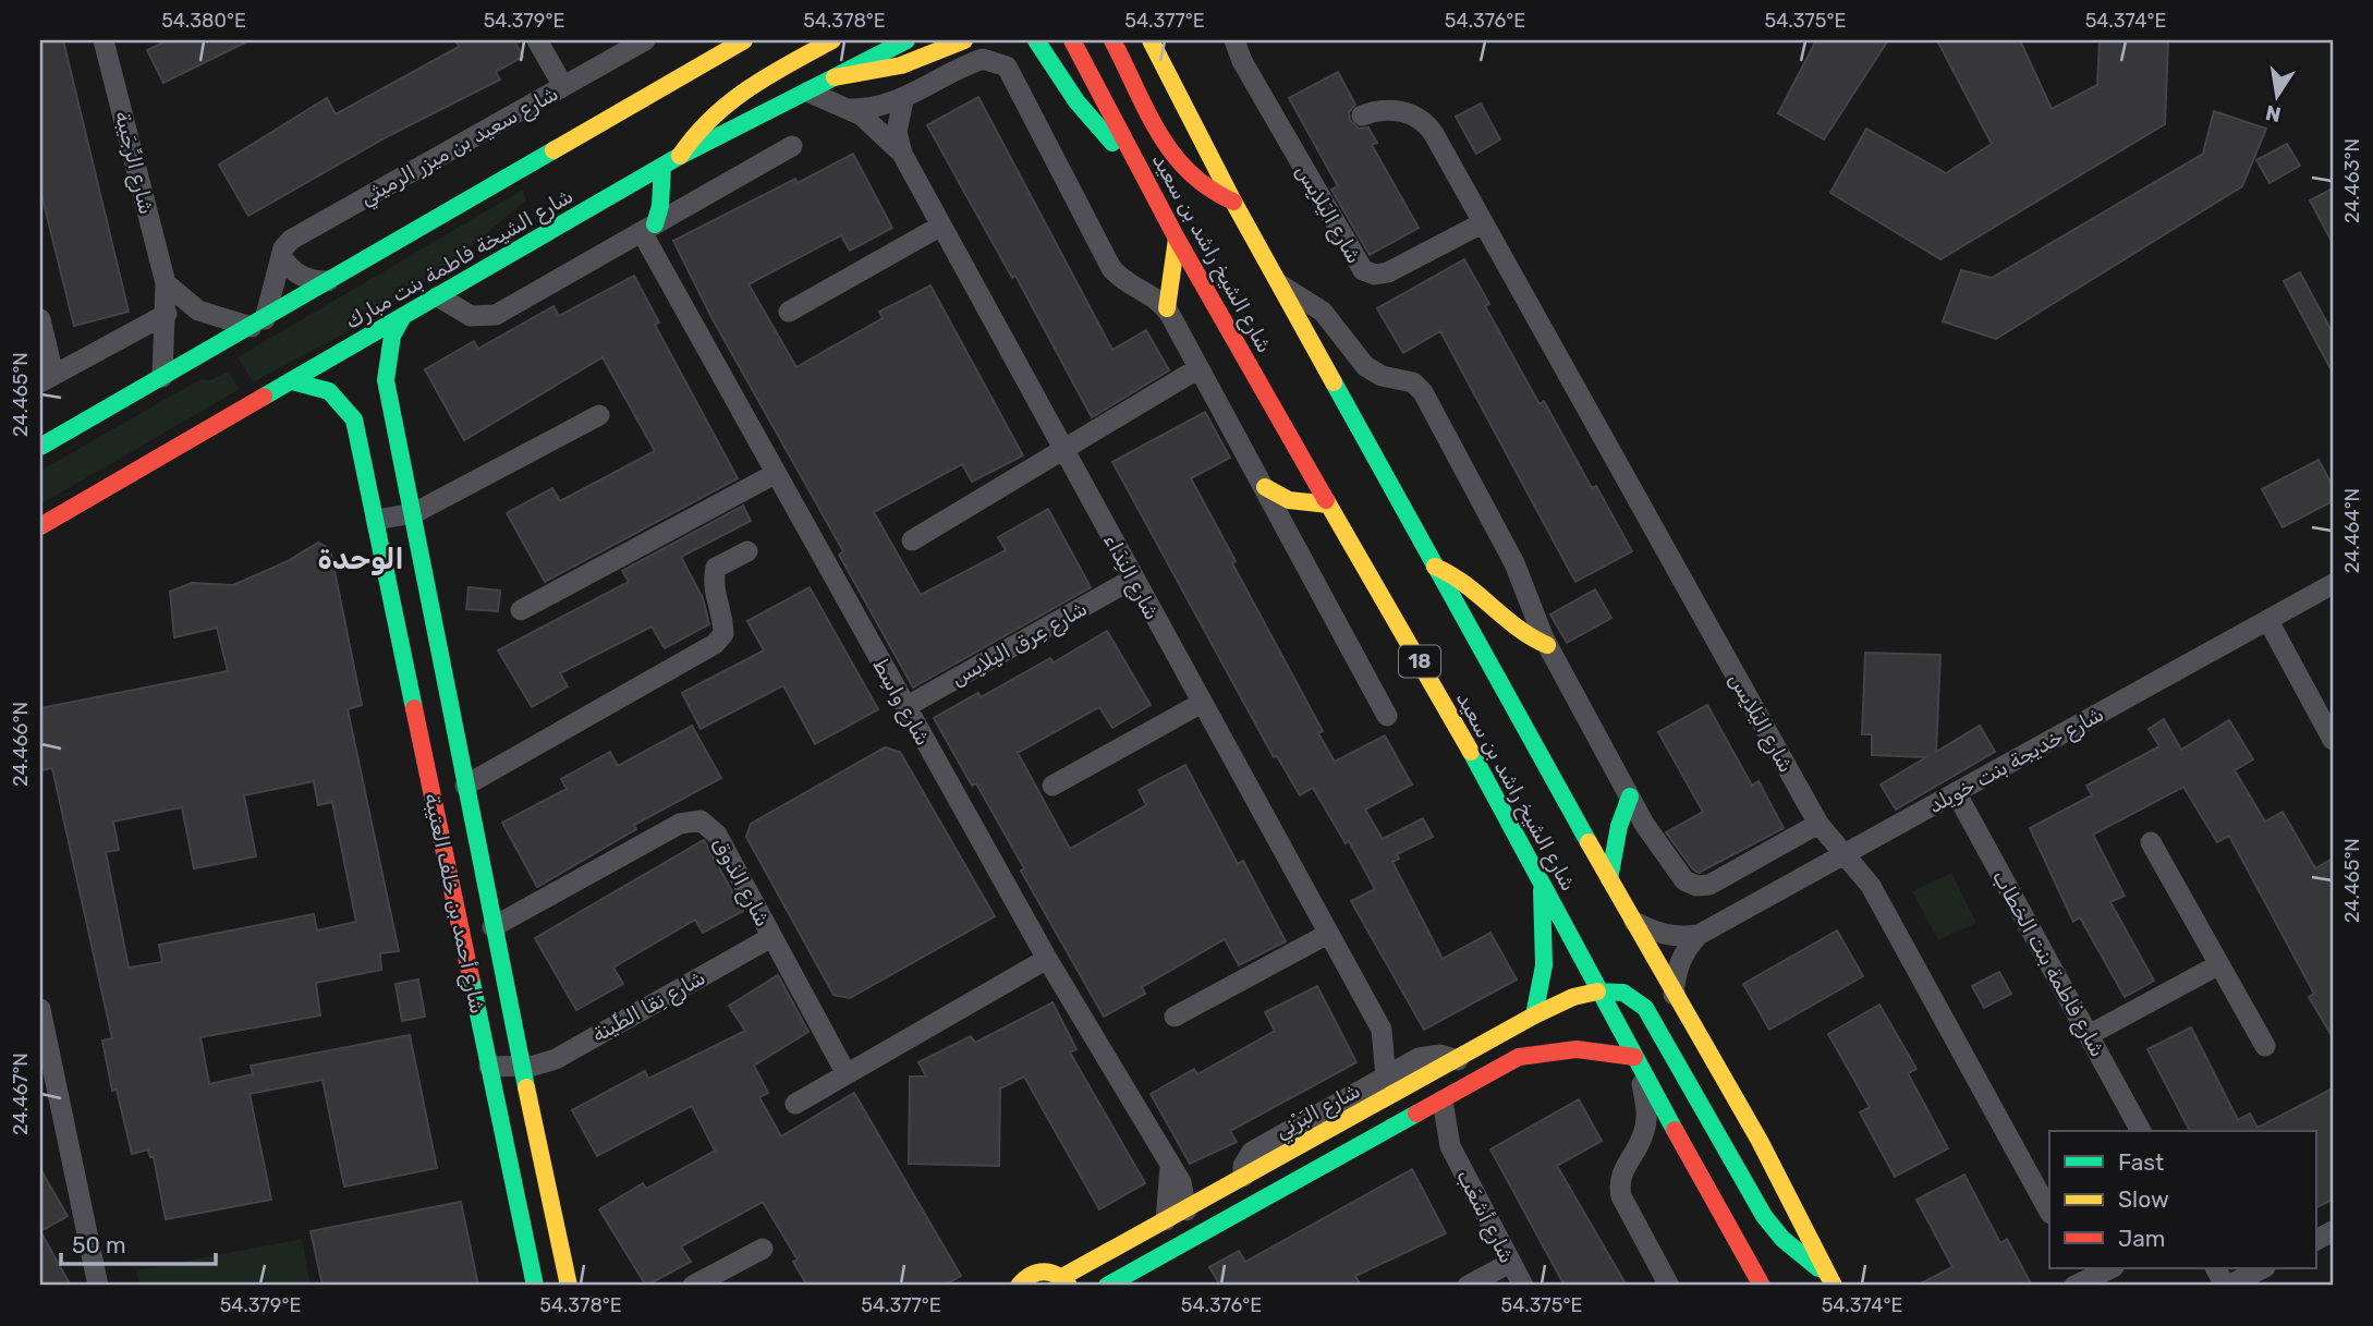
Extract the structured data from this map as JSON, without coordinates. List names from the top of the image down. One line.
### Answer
{"streets":{"main road":["شارع الشيخ راشد بن سعيد","شارع الشيخة فاطمة بنت مبارك","18","شارع أحمد بن خلف العتيبة","شارع البَرْنِي"],"street":["شارع سعيد بن ميزر الرميثي","شارع الرِّجَيبة","شارع اليَلايِس","شارع النِدَاء","شارع عِرق اليِلايِس","شارع واسِط","شارع خديجة بنت خويلد","شارع الذوق","شارع فاطمة بنت الخطاب","شارع نِقا الطِّينة","شارع أشعَب"]},"crossings":[["شارع اليَلايِس","شارع خديجة بنت خويلد"],["شارع الشيخ راشد بن سعيد","شارع خديجة بنت خويلد"],["شارع الشيخ راشد بن سعيد","شارع البَرْنِي"],["شارع الشيخة فاطمة بنت مبارك","شارع النِدَاء"],["شارع الشيخة فاطمة بنت مبارك","شارع أحمد بن خلف العتيبة"],["شارع النِدَاء","شارع عِرق اليِلايِس"],["شارع عِرق اليِلايِس","شارع واسِط"],["شارع واسِط","شارع البَرْنِي"],["شارع خديجة بنت خويلد","شارع فاطمة بنت الخطاب"],["شارع الذوق","شارع أحمد بن خلف العتيبة"],["شارع الذوق","شارع نِقا الطِّينة"],["شارع أحمد بن خلف العتيبة","شارع نِقا الطِّينة"]],"districts":["الوحدة"],"legend":["Fast","Slow","Jam"],"scale_bar":"50 m","north":"bottom","coordinates":["54.380°E","54.379°E","54.378°E","54.377°E","54.376°E","54.375°E","54.374°E","24.463°N","24.465°N","24.464°N","24.466°N","24.467°N"]}
